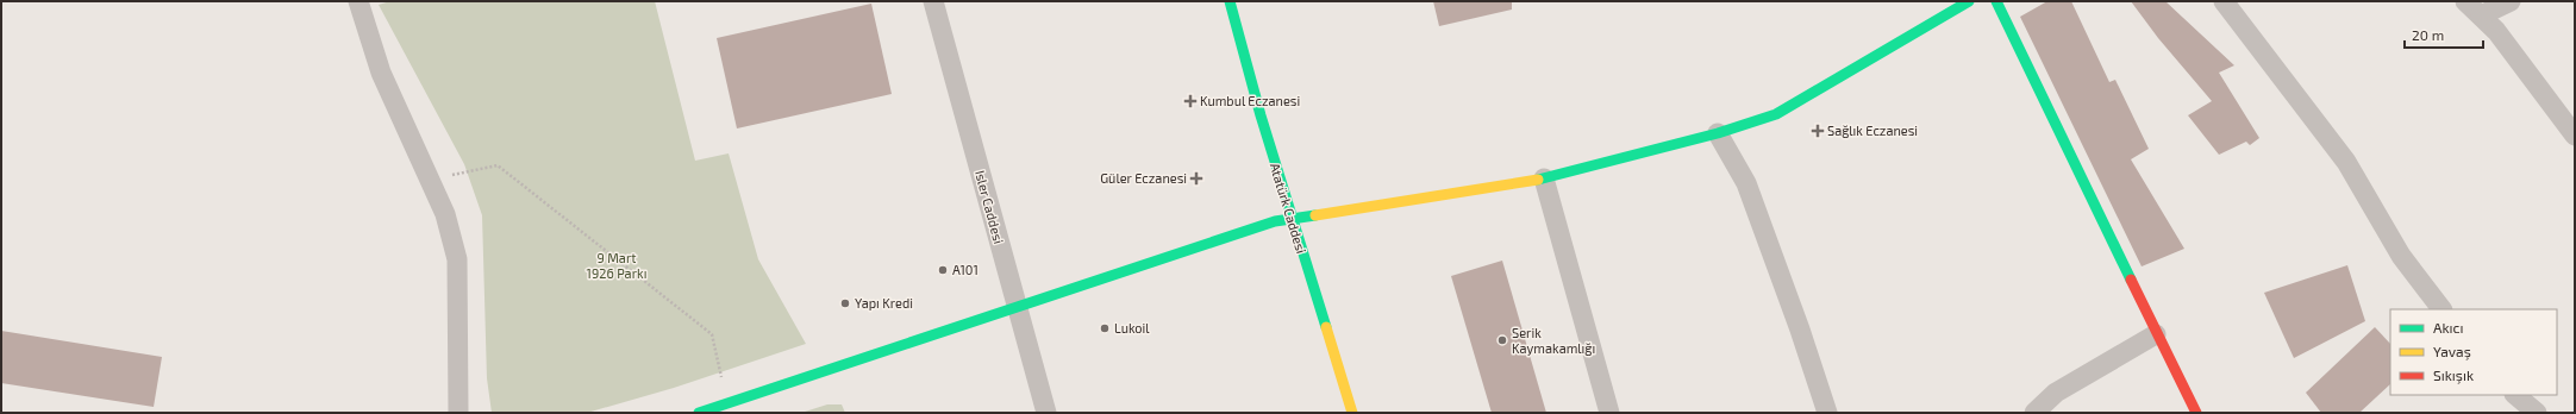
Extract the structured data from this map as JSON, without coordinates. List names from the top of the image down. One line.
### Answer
{"streets":{"street":["Isler Caddesi","Atatürk Caddesi"]},"parks":["9 Mart 1926 Parkı"],"places":{"health":["Kumbul Eczanesi","Sağlık Eczanesi","Güler Eczanesi"],"other":["A101","Yapı Kredi","Lukoil","Serik Kaymakamlığı"]},"legend":["Akıcı","Yavaş","Sıkışık"],"scale_bar":"20 m"}
